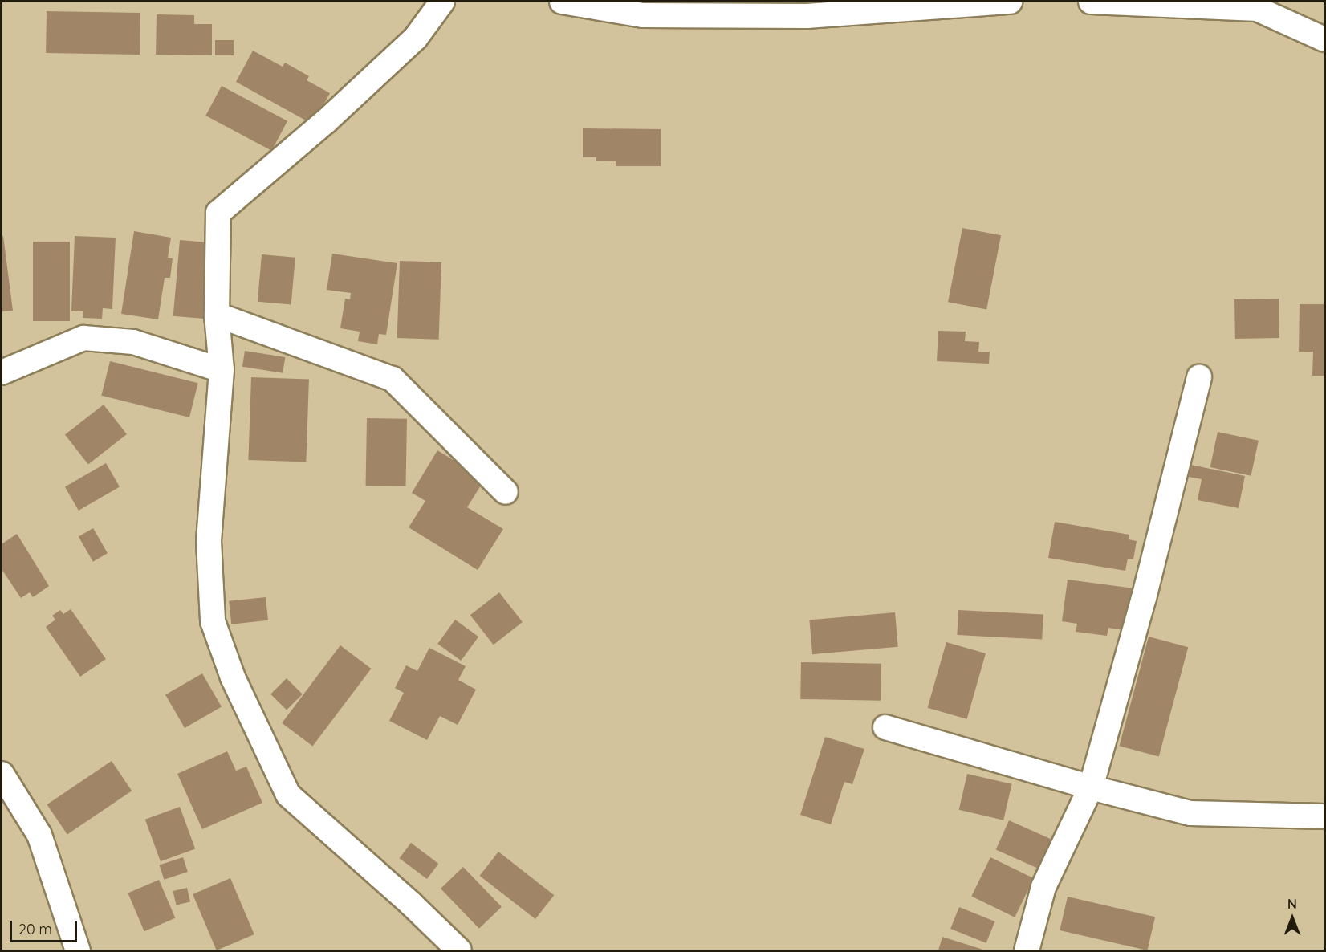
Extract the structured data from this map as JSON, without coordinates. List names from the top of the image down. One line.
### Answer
{"scale_bar":"20 m","north":"top"}
